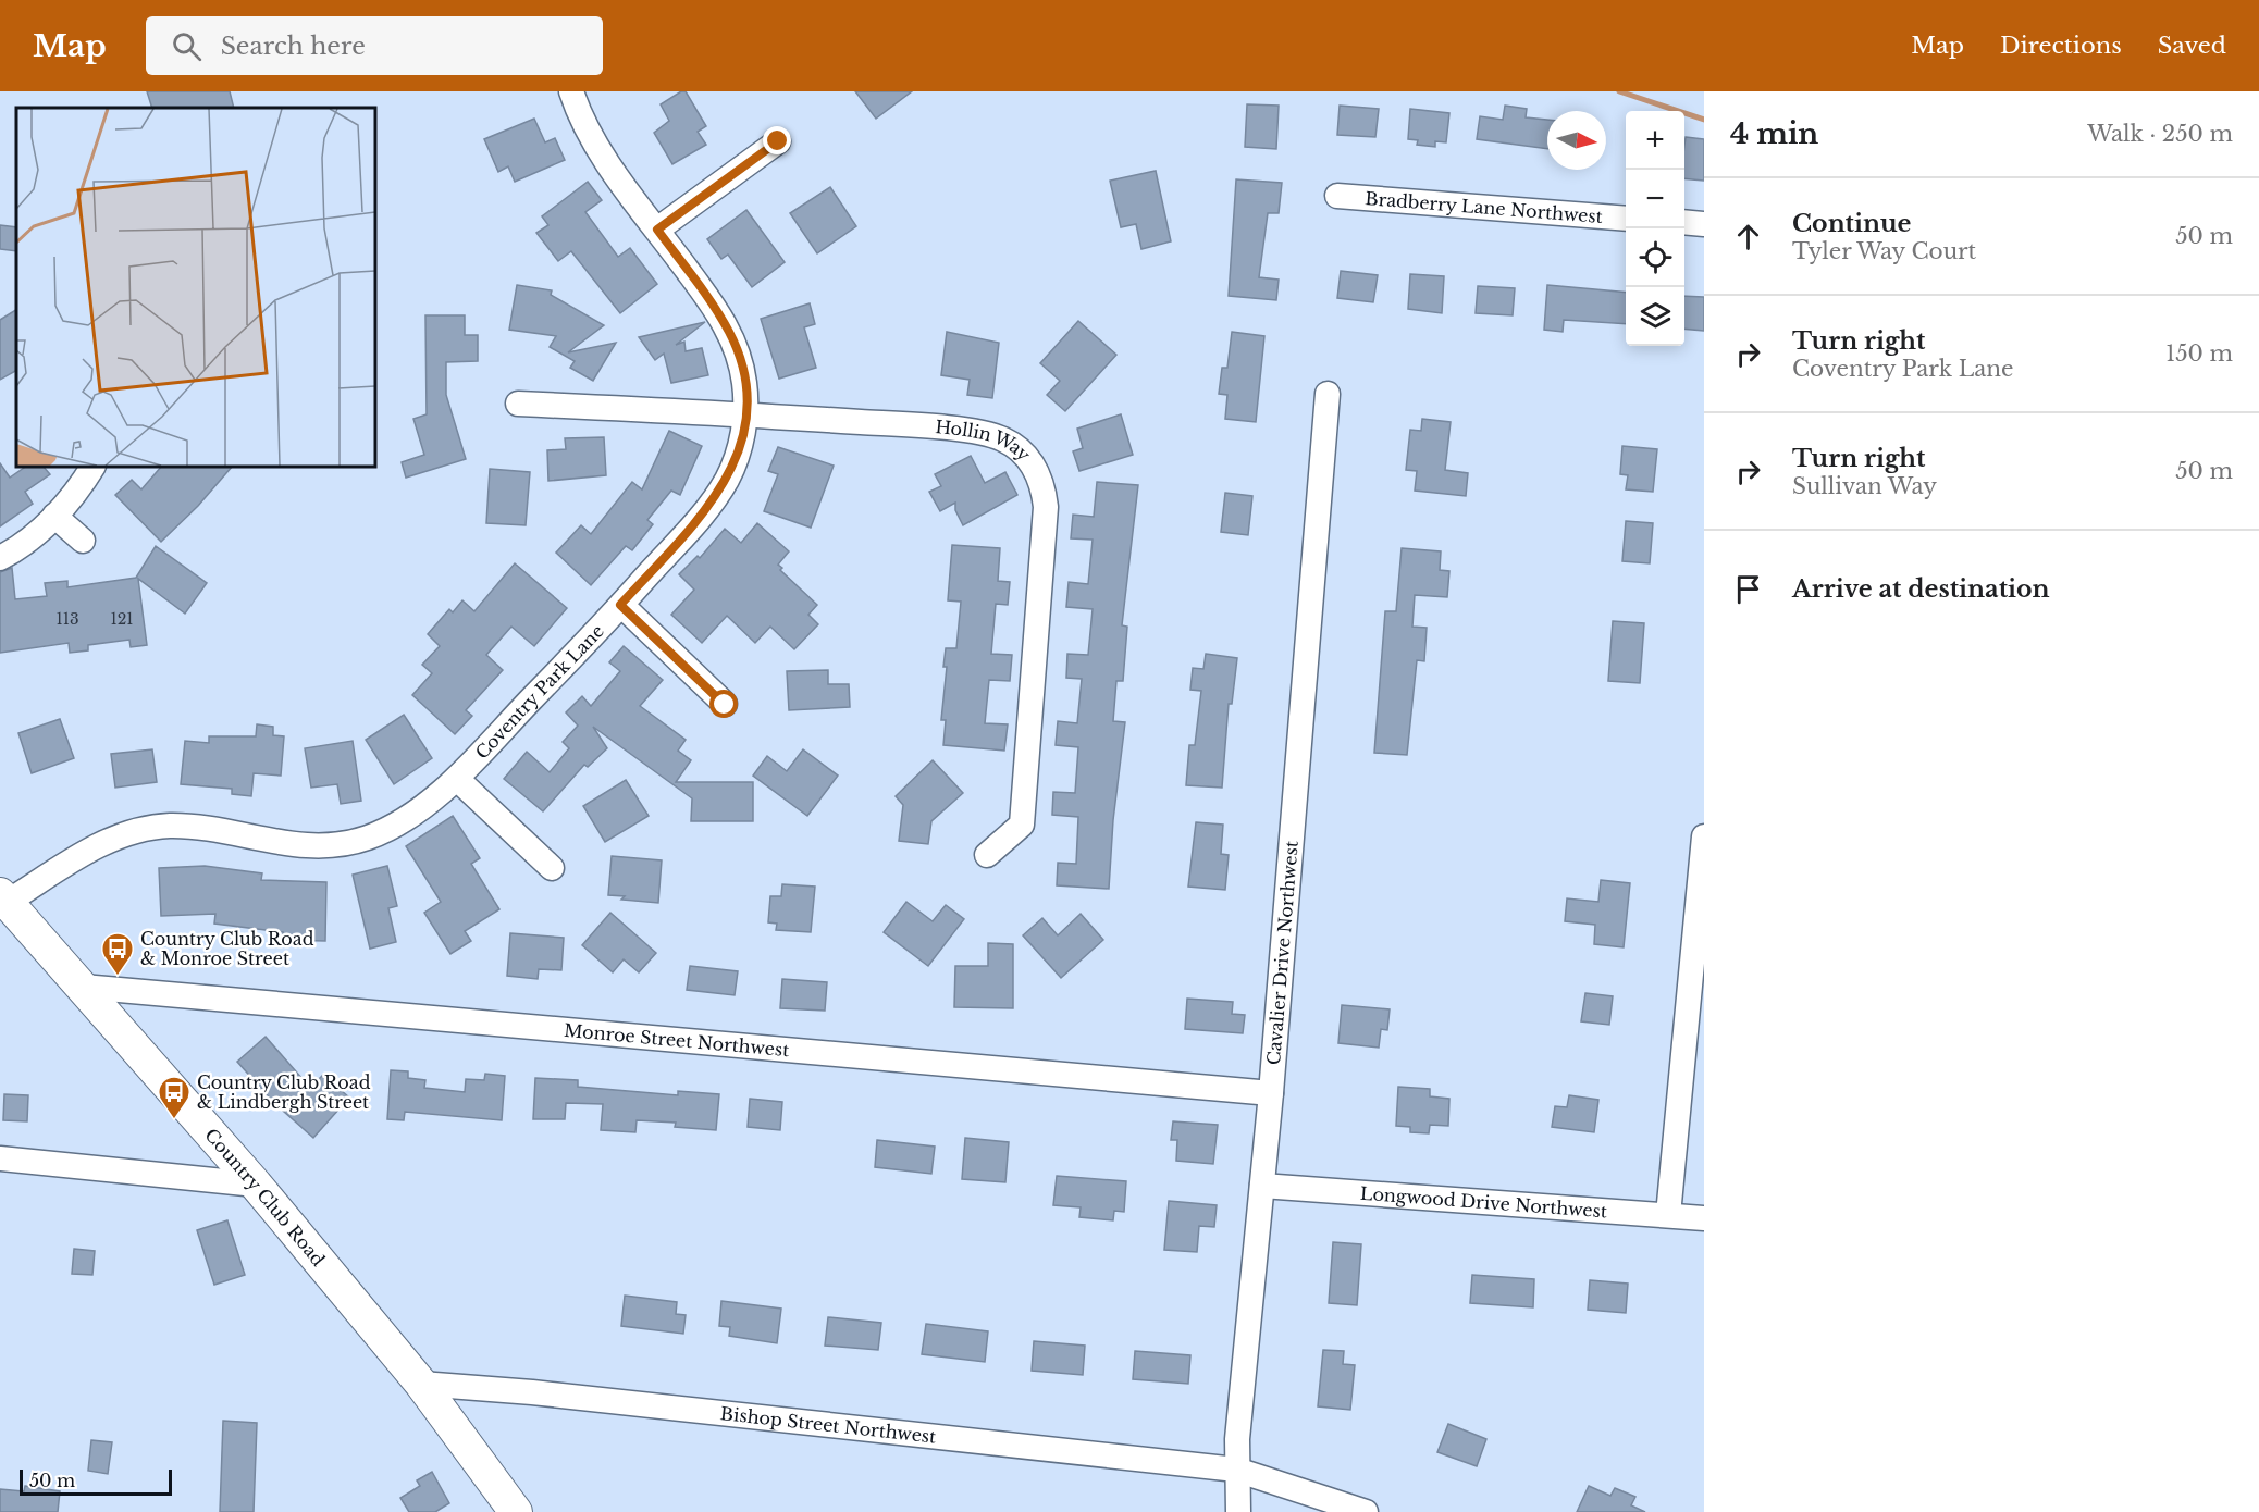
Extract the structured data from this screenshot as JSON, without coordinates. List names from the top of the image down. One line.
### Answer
{"streets":{"main road":["Country Club Road"],"street":["Bradberry Lane Northwest","Hollin Way","Coventry Park Lane","Cavalier Drive Northwest","Monroe Street Northwest","Longwood Drive Northwest","Bishop Street Northwest"]},"crossings":[["Hollin Way","Coventry Park Lane"],["Coventry Park Lane","Country Club Road"],["Cavalier Drive Northwest","Monroe Street Northwest"],["Cavalier Drive Northwest","Longwood Drive Northwest"],["Cavalier Drive Northwest","Bishop Street Northwest"],["Monroe Street Northwest","Country Club Road"],["Country Club Road","Bishop Street Northwest"]],"places":{"bus stop":["Country Club Road & Monroe Street","Country Club Road & Lindbergh Street"]},"house_numbers":["113","121"],"scale_bar":"50 m","north":"right","page":{"header":"Map","search":"Search here","nav":["Map","Directions","Saved"],"heading":["4 min","Walk · 250 m"],"map_buttons":["+","−"],"list":[["Continue","Tyler Way Court","50 m"],["Turn right","Coventry Park Lane","150 m"],["Turn right","Sullivan Way","50 m"],"Arrive at destination"],"scale":"50 m"}}
